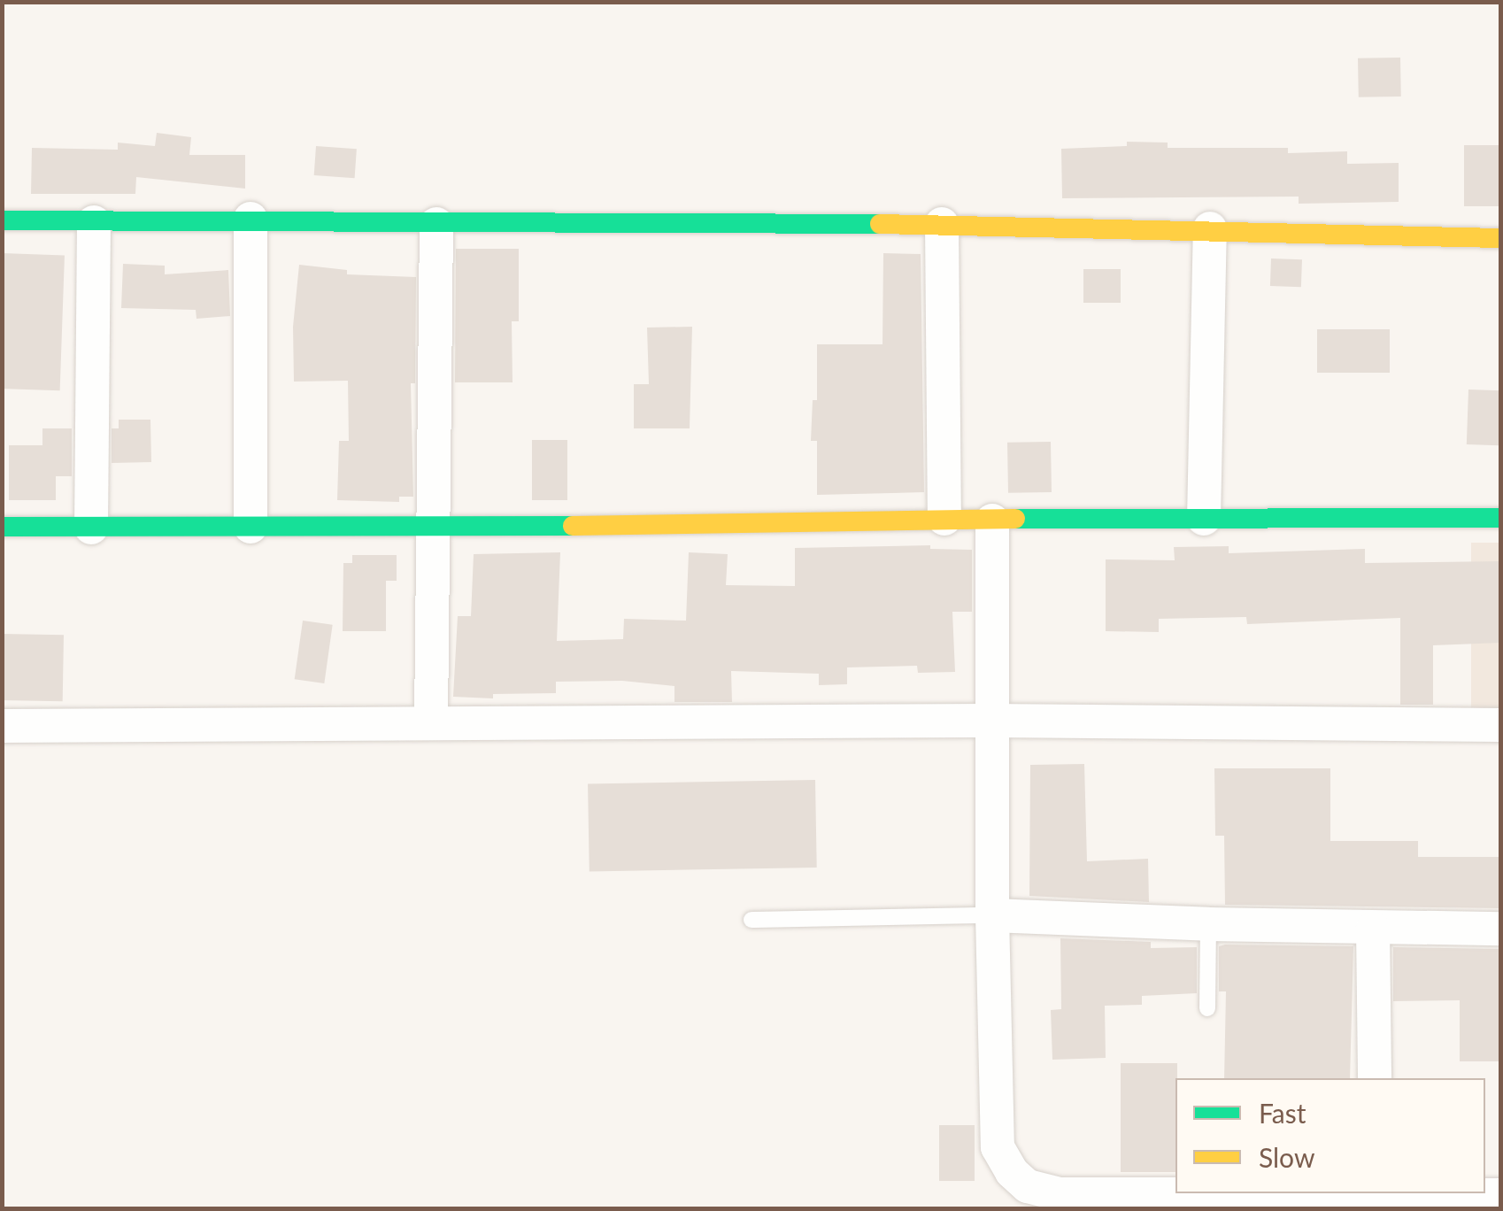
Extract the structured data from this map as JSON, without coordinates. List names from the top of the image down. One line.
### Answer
{"legend":["Fast","Slow"]}
